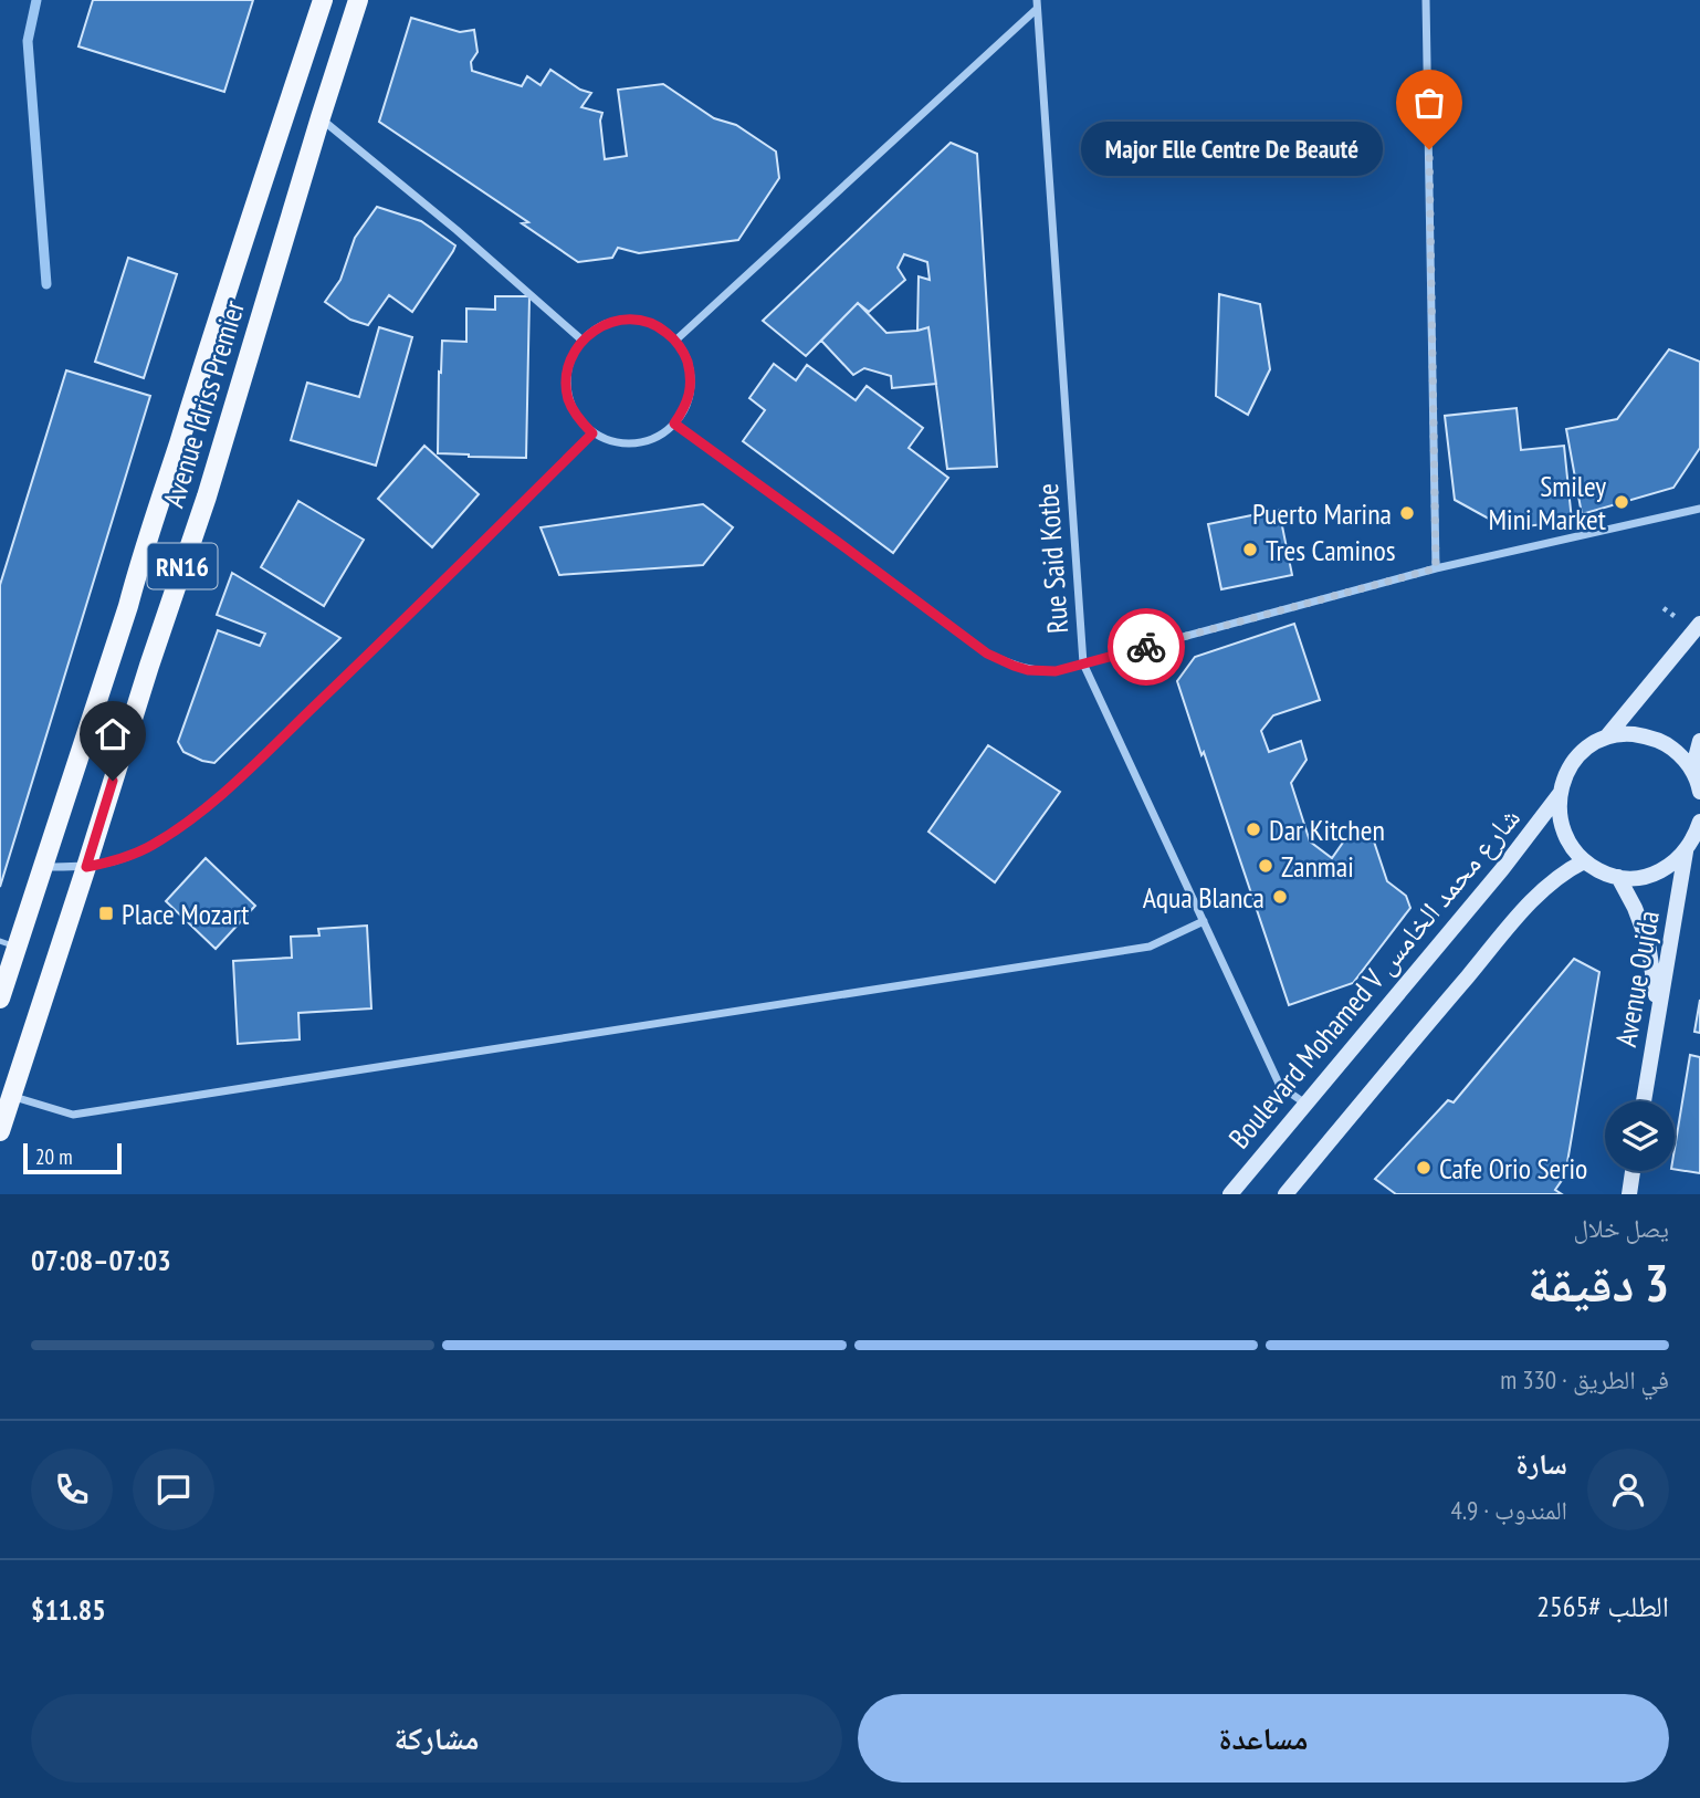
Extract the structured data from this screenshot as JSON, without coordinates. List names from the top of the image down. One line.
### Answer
{"streets":{"main road":["Avenue Idriss Premier","RN16","Boulevard Mohamed V شارع محمد الخامس","Avenue Oujda"],"street":["Rue Said Kotbe"]},"crossings":[["Rue Said Kotbe","Boulevard Mohamed V شارع محمد الخامس"]],"places":{"other":["Major Elle Centre De Beauté","Smiley Mini Market","Puerto Marina","Tres Caminos","Dar Kitchen","Zanmai","Aqua Blanca","Cafe Orio Serio"],"transit":["Place Mozart"]},"scale_bar":"20 m","page":{"bubble":"Major Elle Centre De Beauté","scale":"20 m","heading":["3 دقيقة","يصل خلال","07:03–07:08"],"panel":["سارة","المندوب · 4.9","الطلب #2565","$11.85"],"bar":"في الطريق · 330 m","buttons":["مساعدة","مشاركة"]}}
